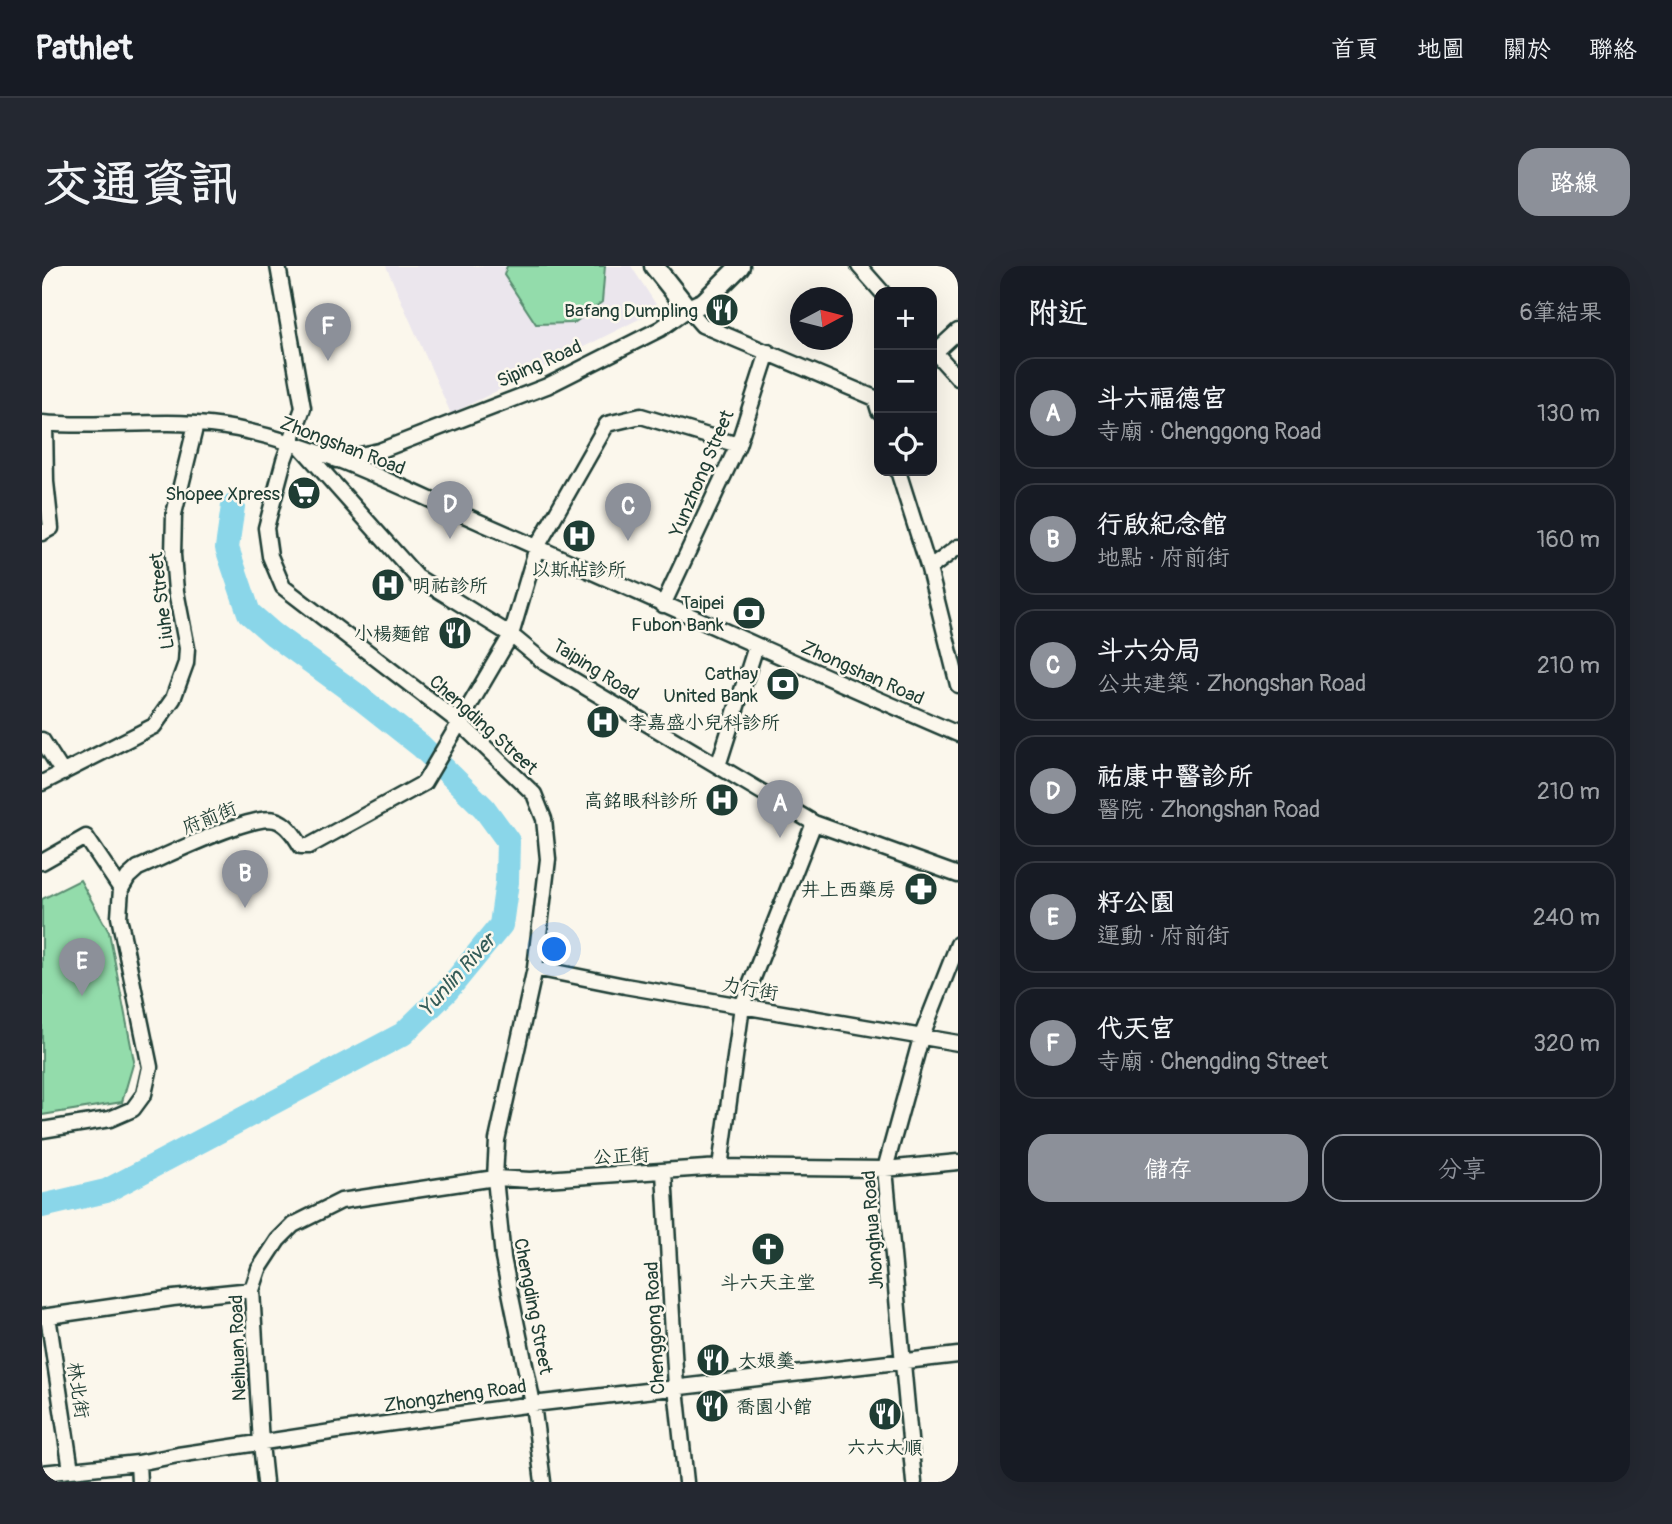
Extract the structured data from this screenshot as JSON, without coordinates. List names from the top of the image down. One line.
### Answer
{"streets":{"main road":["Siping Road"],"street":["Zhongshan Road","Yunzhong Street","Liuhe Street","Taiping Road","Chengding Street","府前街","力行街","公正街","Jhonghua Road","Chenggong Road","Neihuan Road","林北街","Zhongzheng Road"]},"crossings":[["Siping Road","Zhongshan Road"],["Zhongshan Road","Yunzhong Street"],["Zhongshan Road","Liuhe Street"],["Zhongshan Road","Taiping Road"],["Zhongshan Road","Chengding Street"],["Taiping Road","Chengding Street"],["Chengding Street","府前街"],["Chengding Street","力行街"],["Chengding Street","公正街"],["Chengding Street","Zhongzheng Road"],["力行街","Jhonghua Road"],["公正街","Jhonghua Road"],["公正街","Chenggong Road"],["公正街","Neihuan Road"],["Jhonghua Road","Zhongzheng Road"],["Chenggong Road","Zhongzheng Road"],["Neihuan Road","Zhongzheng Road"],["林北街","Zhongzheng Road"]],"water":["Yunlin River"],"places":{"restaurant":["Bafang Dumpling","小楊麵館","大娘羹","喬園小館","六六大順"],"supermarket":["Shopee Xpress"],"hospital":["以斯帖診所","明祐診所","李嘉盛小兒科診所","高銘眼科診所"],"bank":["Taipei Fubon Bank","Cathay United Bank"],"pharmacy":["井上西藥房"],"church":["斗六天主堂"]},"north":"right","page":{"header":"Pathlet","nav":["首頁","地圖","關於","聯絡"],"buttons":["路線",["儲存","分享"]],"title":"交通資訊","heading":["附近","6筆結果"],"map_buttons":["+","−"],"pins":["F","D","C","A","B","E"],"list":[{"mark":"A","name":"斗六福德宮","note":"寺廟 · Chenggong Road","value":"130 m"},{"mark":"B","name":"行啟紀念館","note":"地點 · 府前街","value":"160 m"},{"mark":"C","name":"斗六分局","note":"公共建築 · Zhongshan Road","value":"210 m"},{"mark":"D","name":"祐康中醫診所","note":"醫院 · Zhongshan Road","value":"210 m"},{"mark":"E","name":"籽公園","note":"運動 · 府前街","value":"240 m"},{"mark":"F","name":"代天宮","note":"寺廟 · Chengding Street","value":"320 m"}]}}
